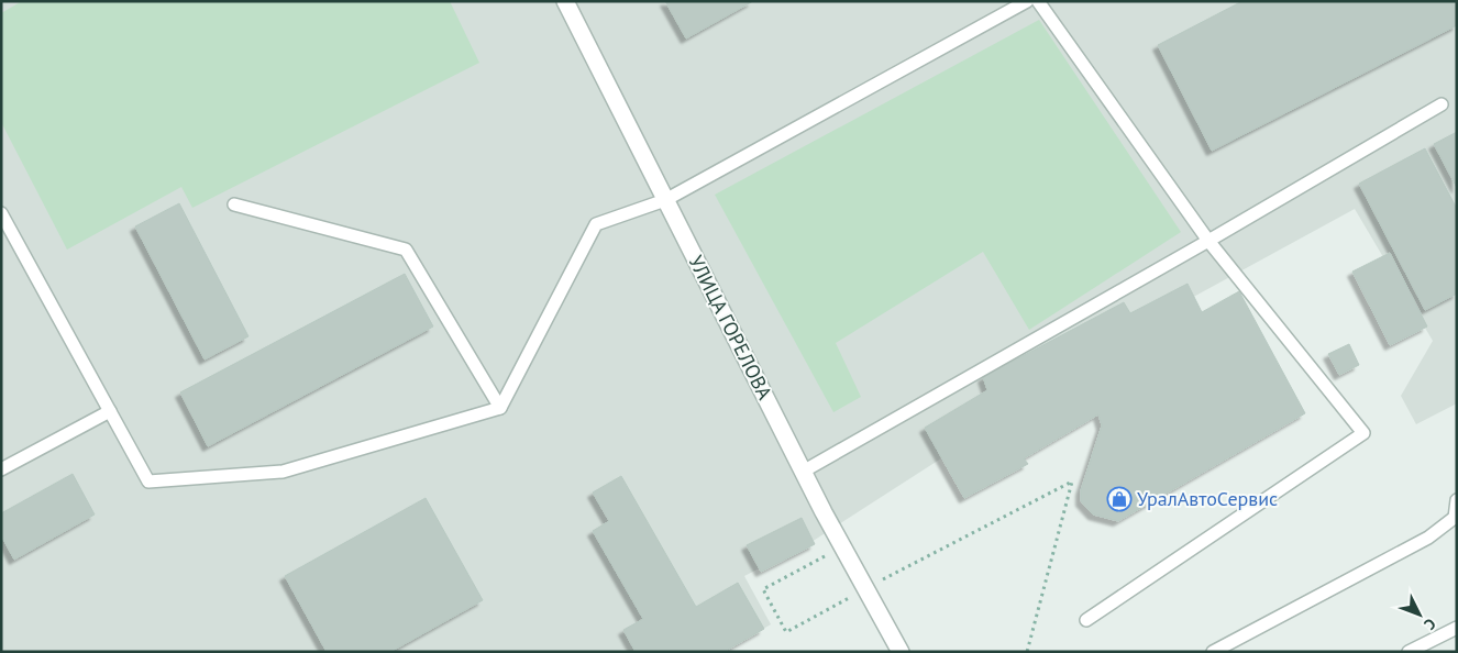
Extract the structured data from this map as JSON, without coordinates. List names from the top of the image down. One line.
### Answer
{"streets":{"street":["УЛИЦА ГОРЕЛОВА"]},"places":{"shop":["УралАвтоСервис"]},"north":"bottom right"}
